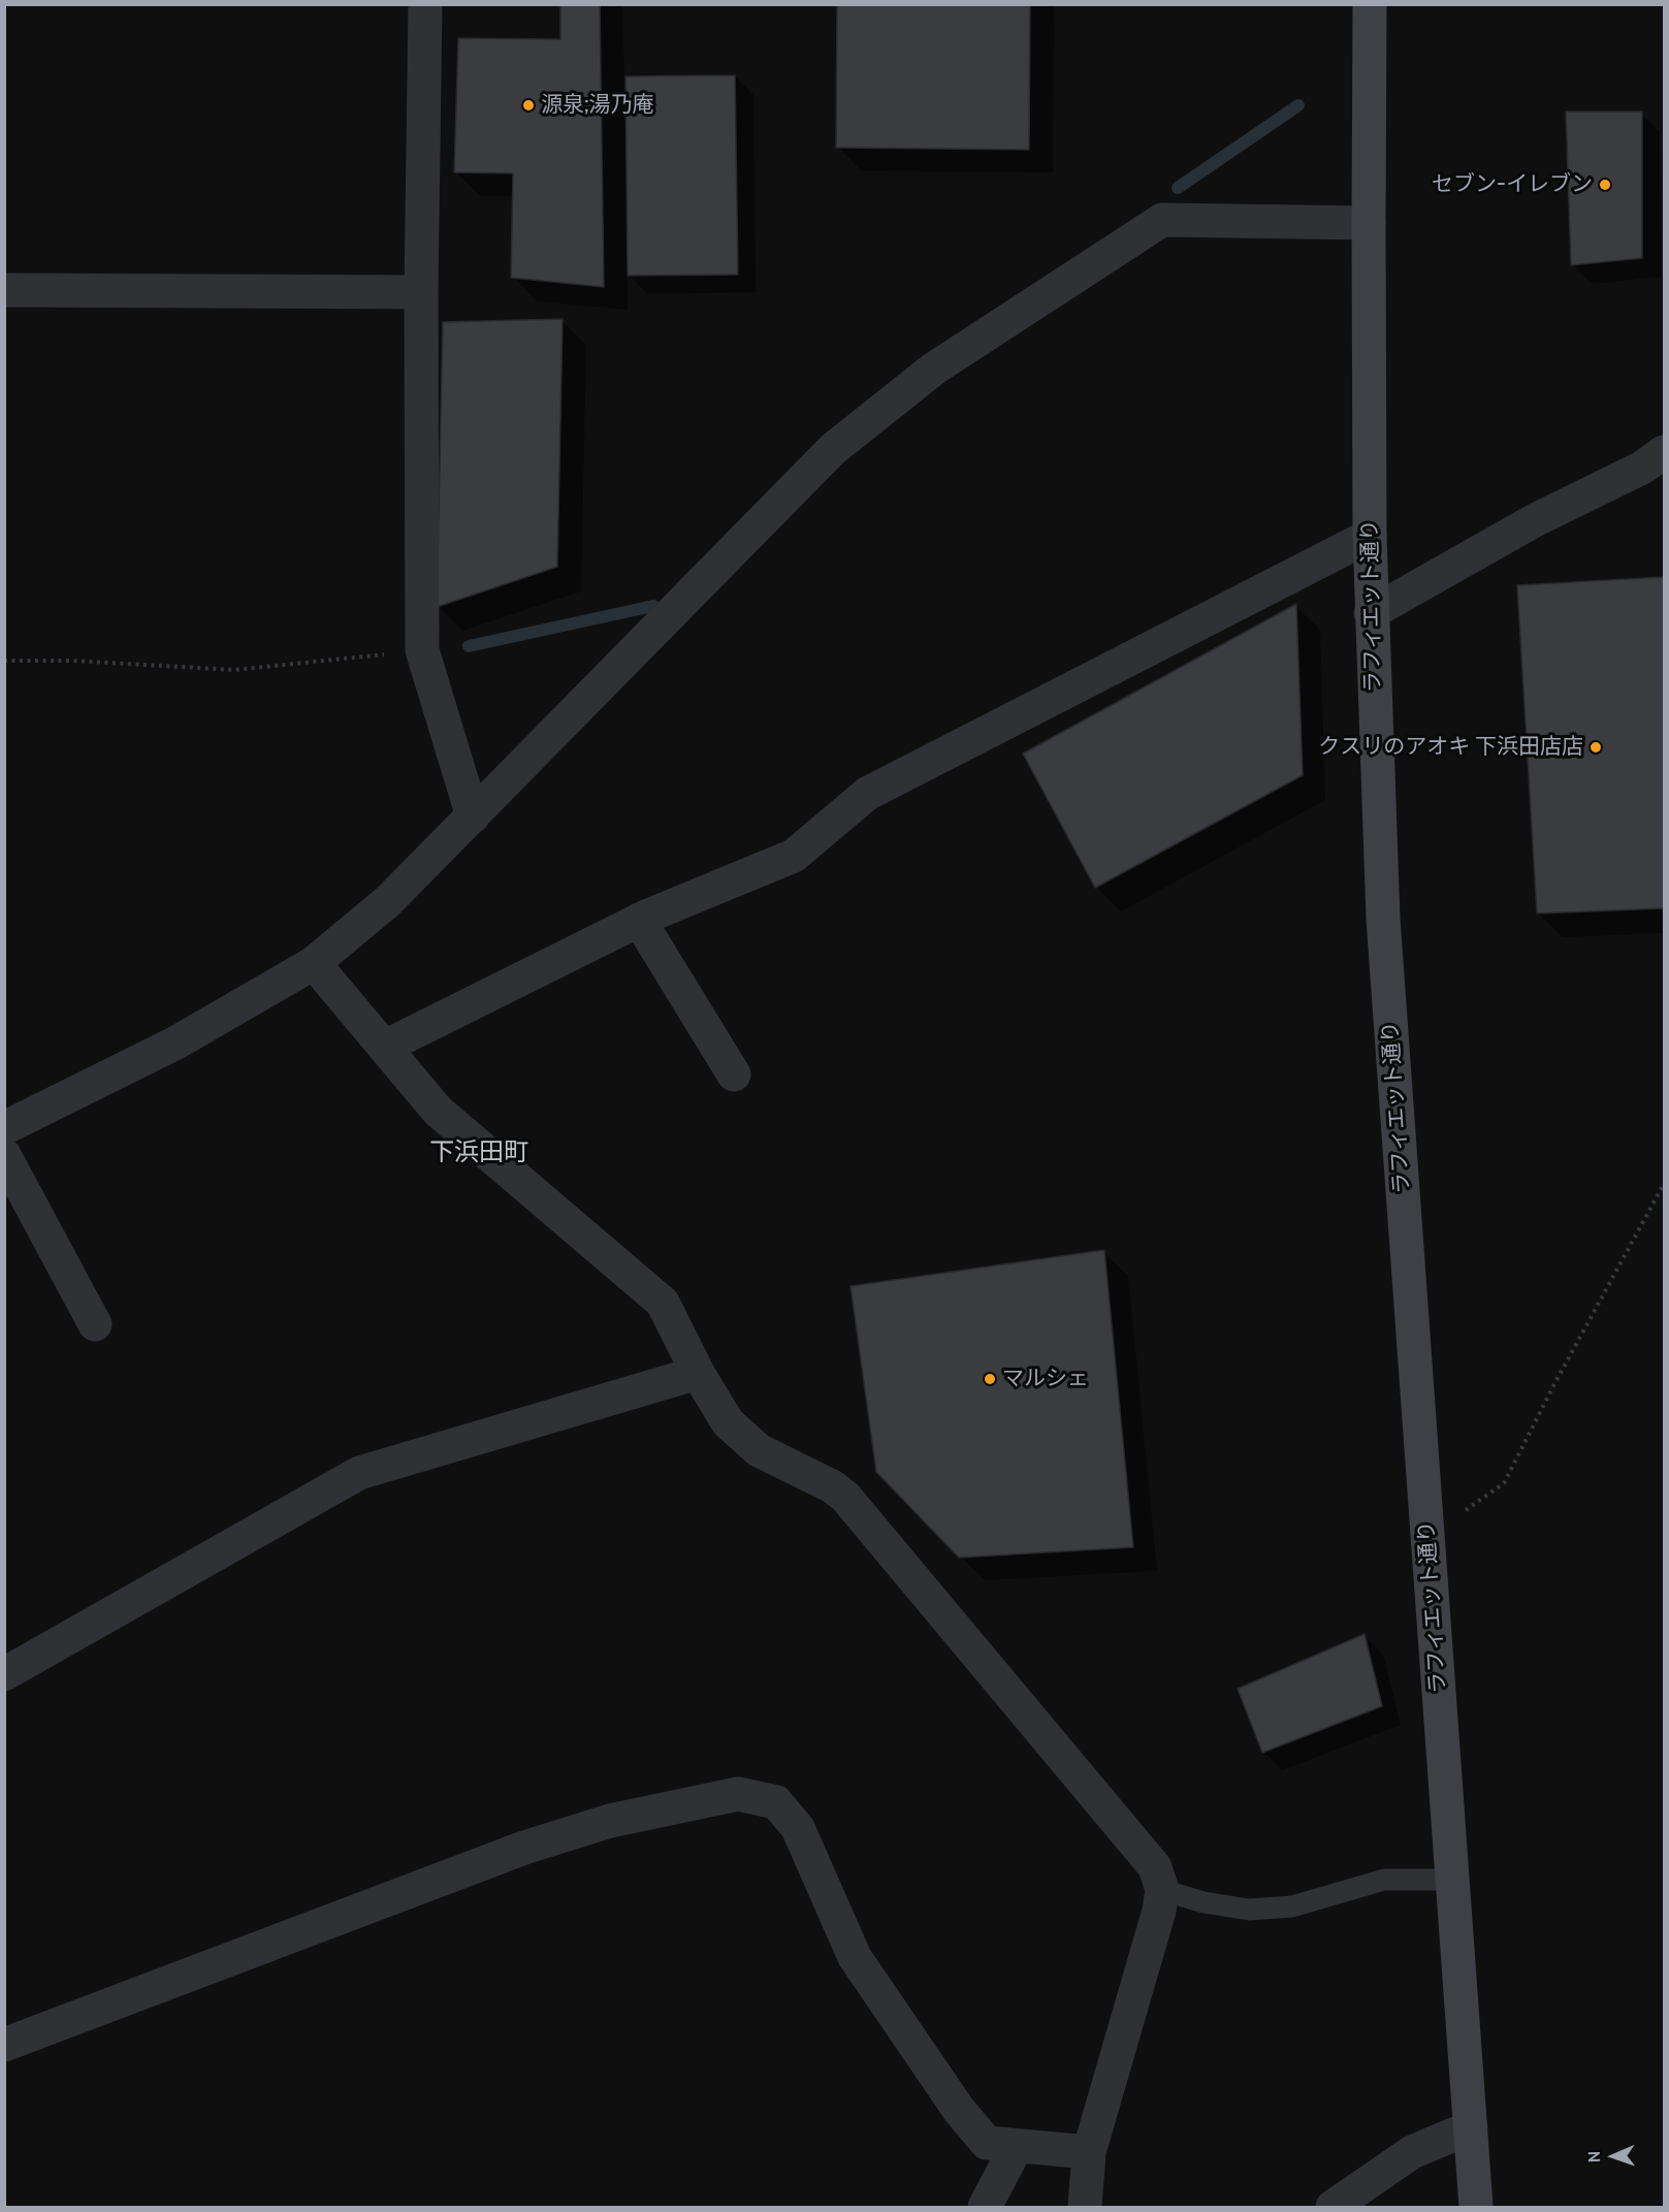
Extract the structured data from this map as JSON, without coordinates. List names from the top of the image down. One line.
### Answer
{"streets":{"street":["ラフィエット通り"]},"districts":["下浜田町"],"places":["源泉;湯乃庵","セブン-イレブン","クスリのアオキ 下浜田店店","マルシェ"],"north":"left"}
